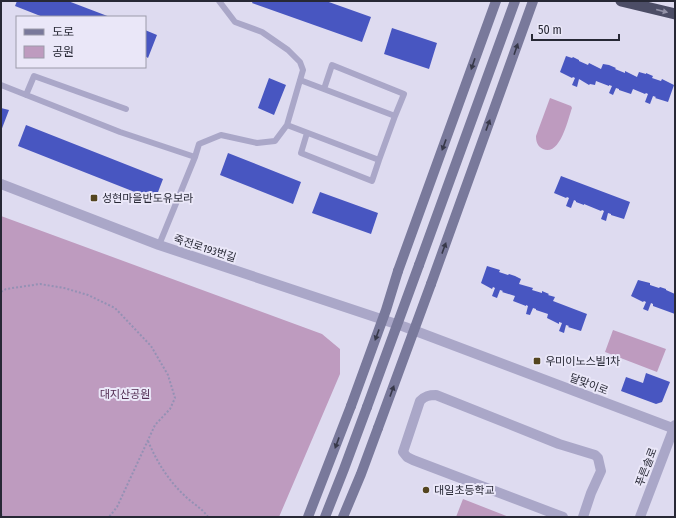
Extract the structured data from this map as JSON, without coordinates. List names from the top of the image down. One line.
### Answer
{"streets":{"street":["죽전로193번길","달맞이로","푸른솔로"]},"crossings":[["죽전로193번길","달맞이로"],["달맞이로","푸른솔로"]],"parks":["대지산공원"],"places":{"transit":["성현마을반도유보라","우미이노스빌1차"],"other":["대일초등학교"]},"legend":["도로","공원"],"scale_bar":"50 m"}
